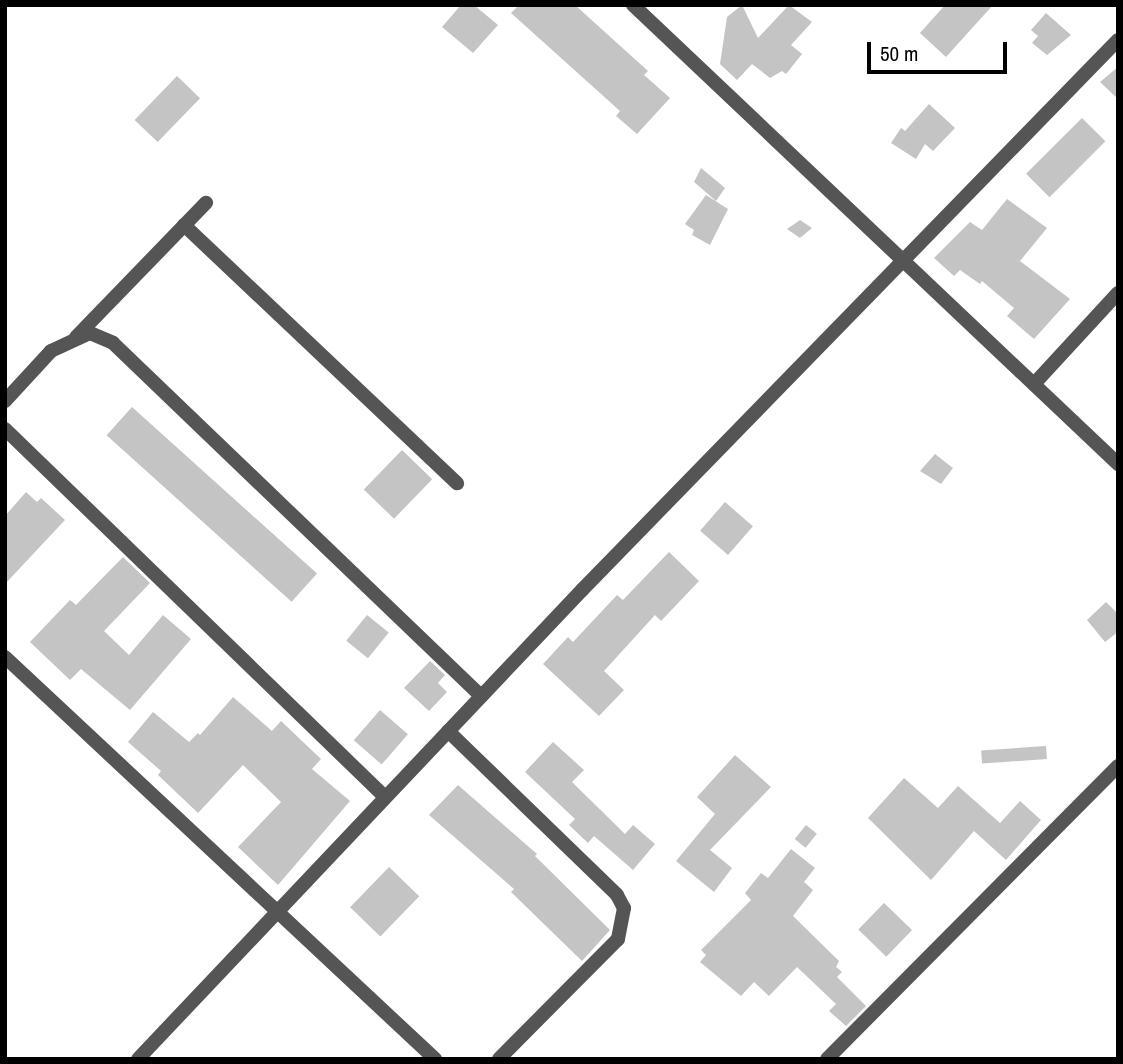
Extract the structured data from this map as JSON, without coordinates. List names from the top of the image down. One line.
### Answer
{"scale_bar":"50 m"}
